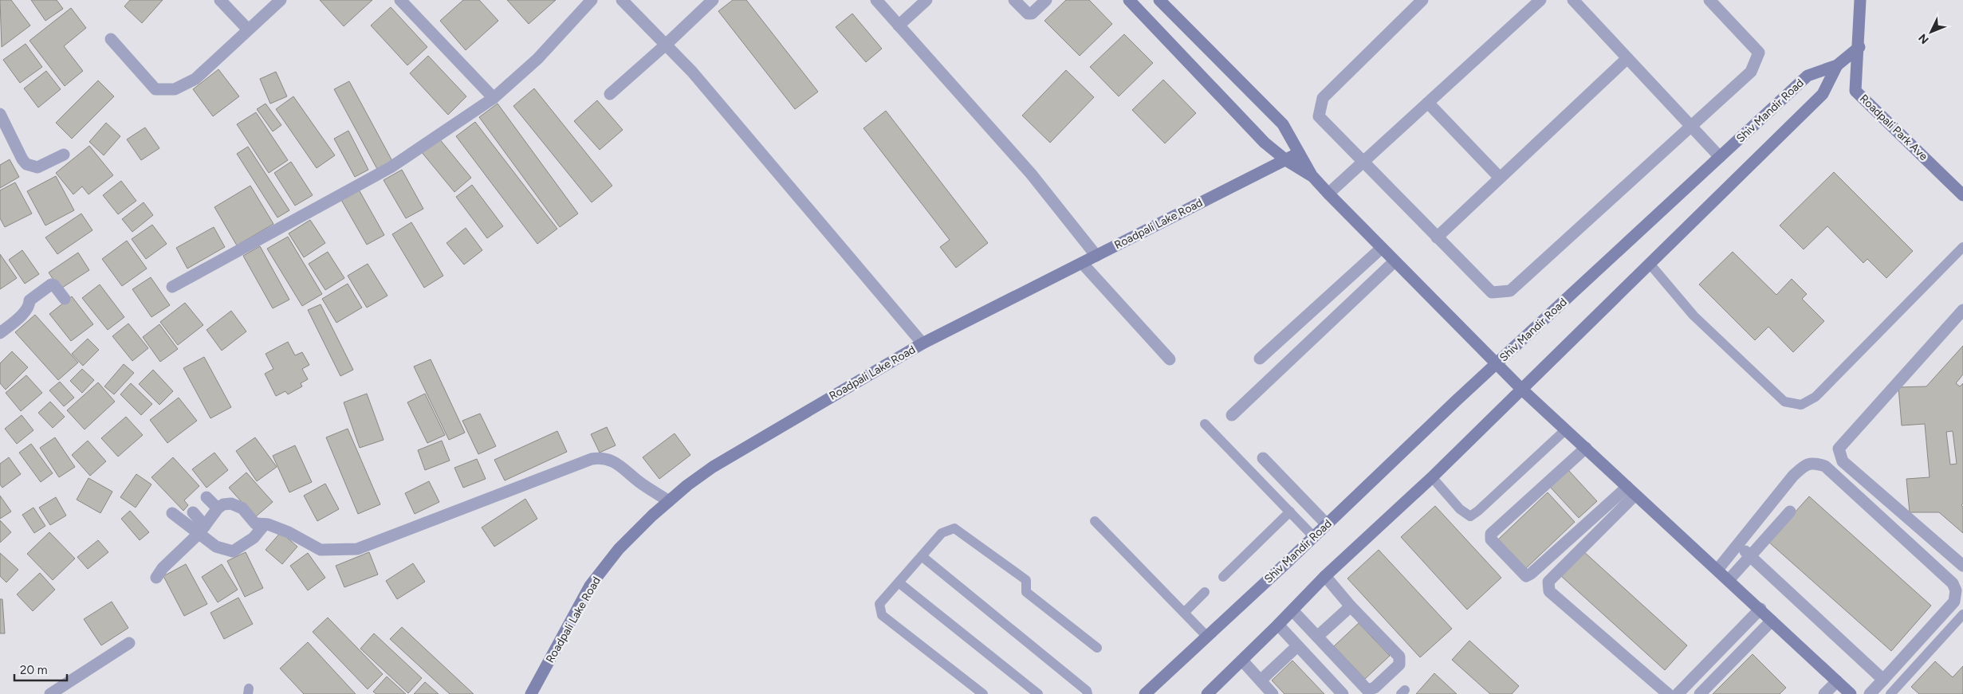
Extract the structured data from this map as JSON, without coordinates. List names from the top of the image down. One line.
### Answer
{"streets":{"street":["Shiv Mandir Road","Roadpali Park Ave","Roadpali Lake Road"]},"scale_bar":"20 m","north":"bottom left"}
